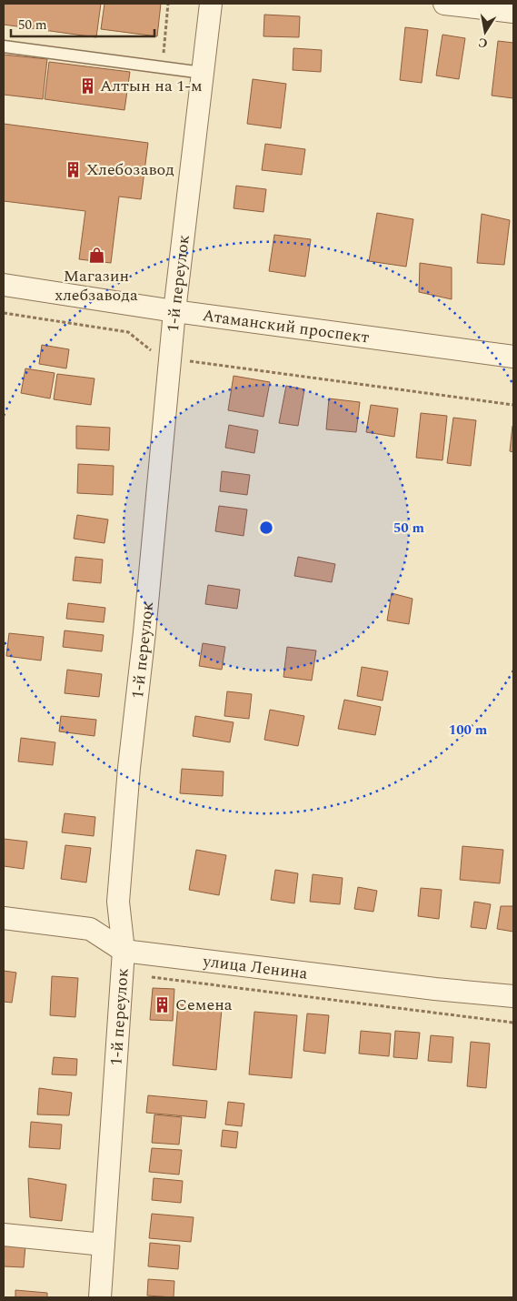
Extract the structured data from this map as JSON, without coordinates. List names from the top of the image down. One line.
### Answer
{"streets":{"street":["1-й переулок","Атаманский проспект","улица Ленина"]},"crossings":[["1-й переулок","Атаманский проспект"],["1-й переулок","улица Ленина"]],"places":{"building":["Алтын на 1-м","Хлебозавод","Семена"],"shop":["Магазин хлебзавода"]},"scale_bar":"50 m","north":"bottom","rings":["50 m","100 m"]}
